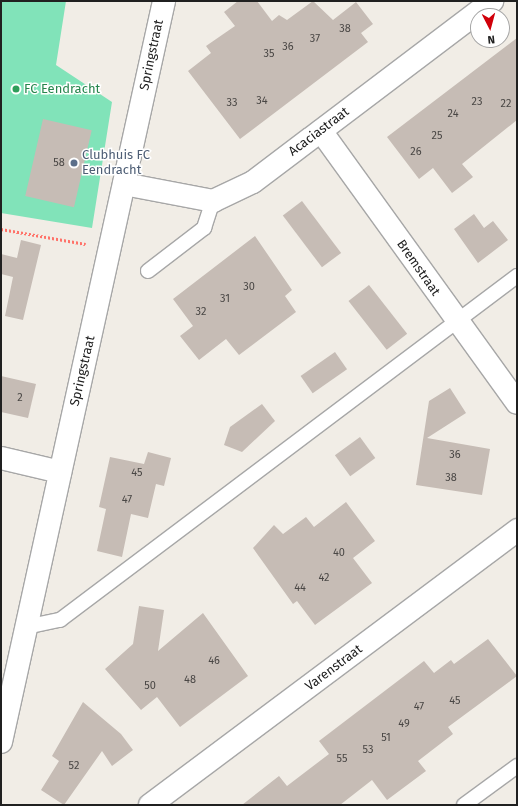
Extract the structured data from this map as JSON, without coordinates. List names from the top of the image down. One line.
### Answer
{"streets":{"street":["Springstraat","Acaciastraat","Bremstraat","Varenstraat"]},"crossings":[["Acaciastraat","Bremstraat"]],"places":["FC Eendracht","Clubhuis FC Eendracht"],"house_numbers":["38","37","36","35","34","23","33","22","24","25","26","58","30","31","32","2","36","45","38","47","40","42","44","46","48","50","45","47","49","51","53","55","52"],"north":"bottom"}
